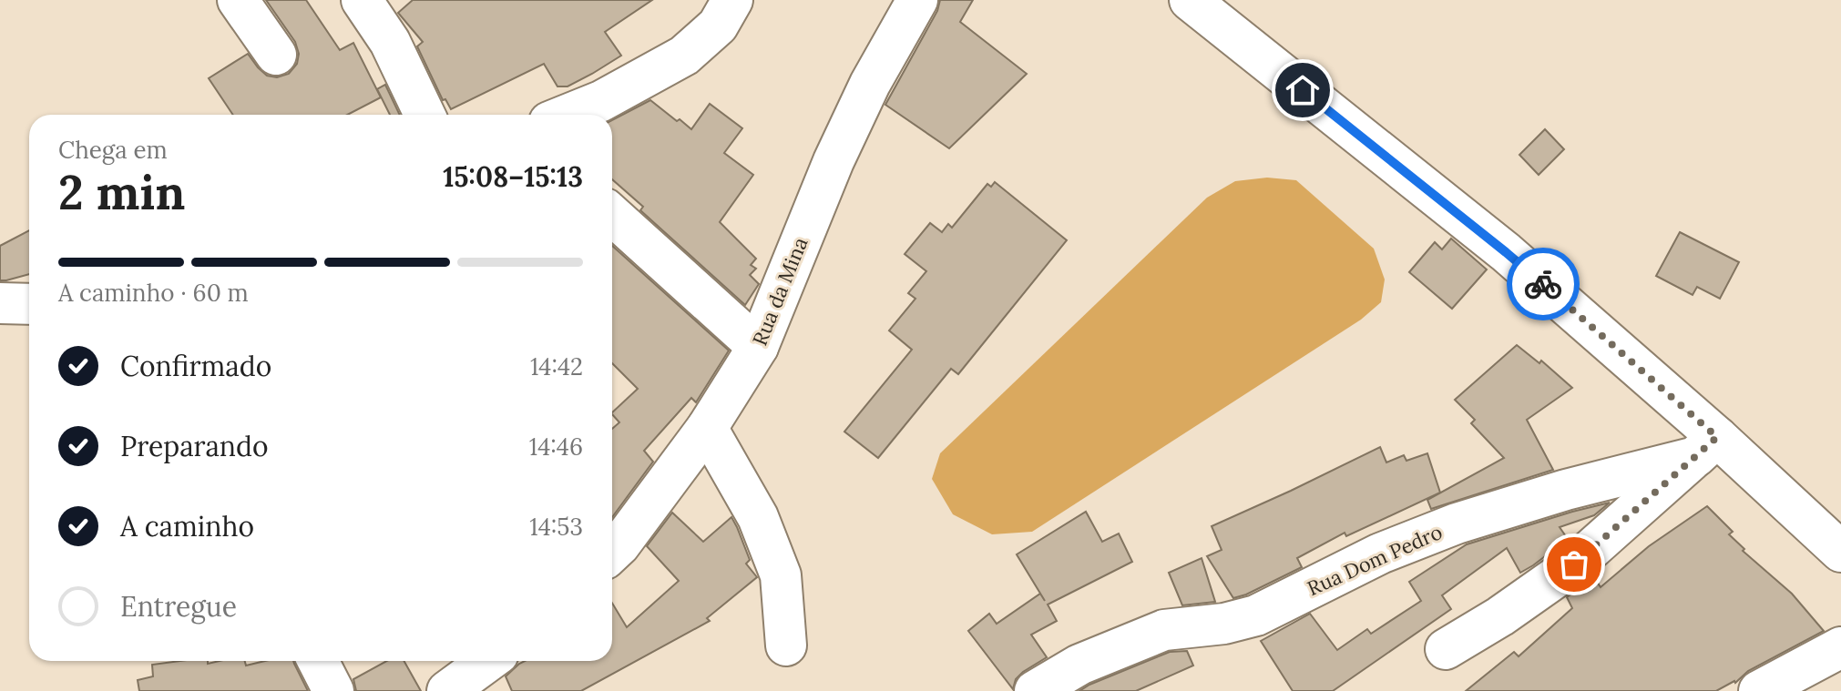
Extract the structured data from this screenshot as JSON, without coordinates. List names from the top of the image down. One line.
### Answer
{"streets":{"street":["Rua da Mina","Rua Dom Pedro"]},"page":{"heading":["2 min","Chega em","15:08–15:13"],"bar":"A caminho · 60 m","list":[["Confirmado","14:42"],["Preparando","14:46"],["A caminho","14:53"],"Entregue"]}}
